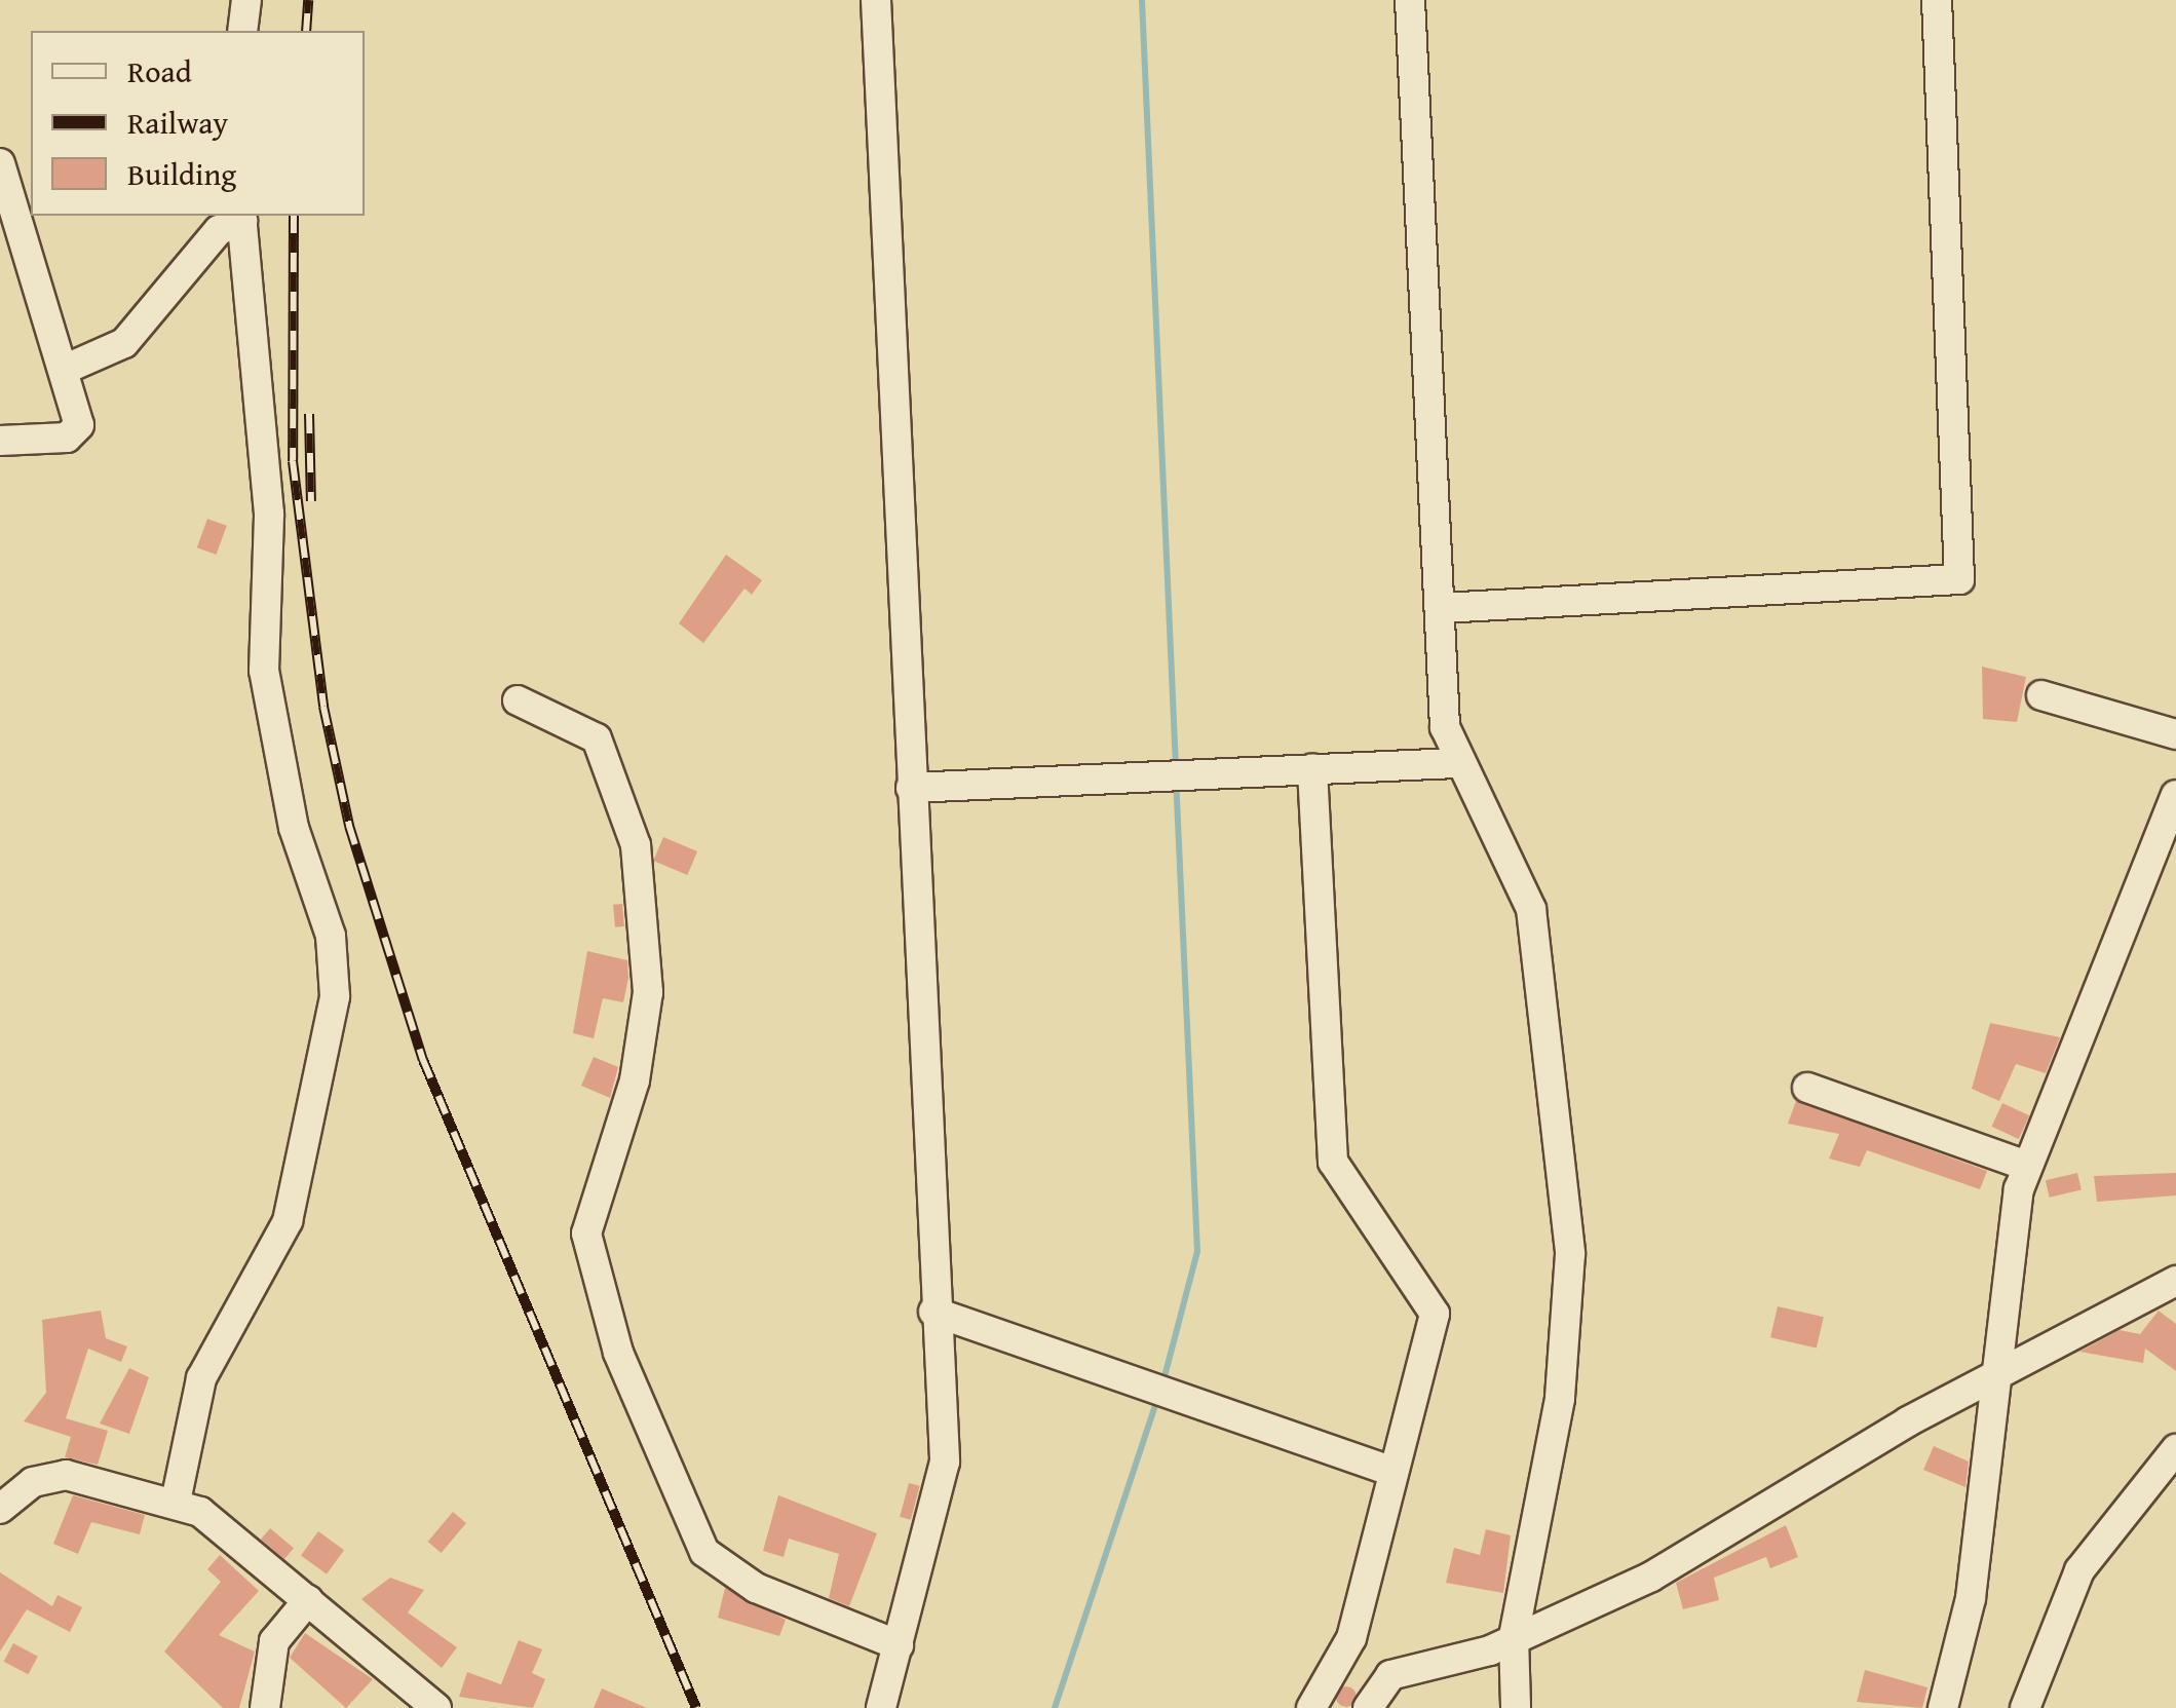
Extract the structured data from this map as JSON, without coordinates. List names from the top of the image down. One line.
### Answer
{"legend":["Road","Railway","Building"]}
